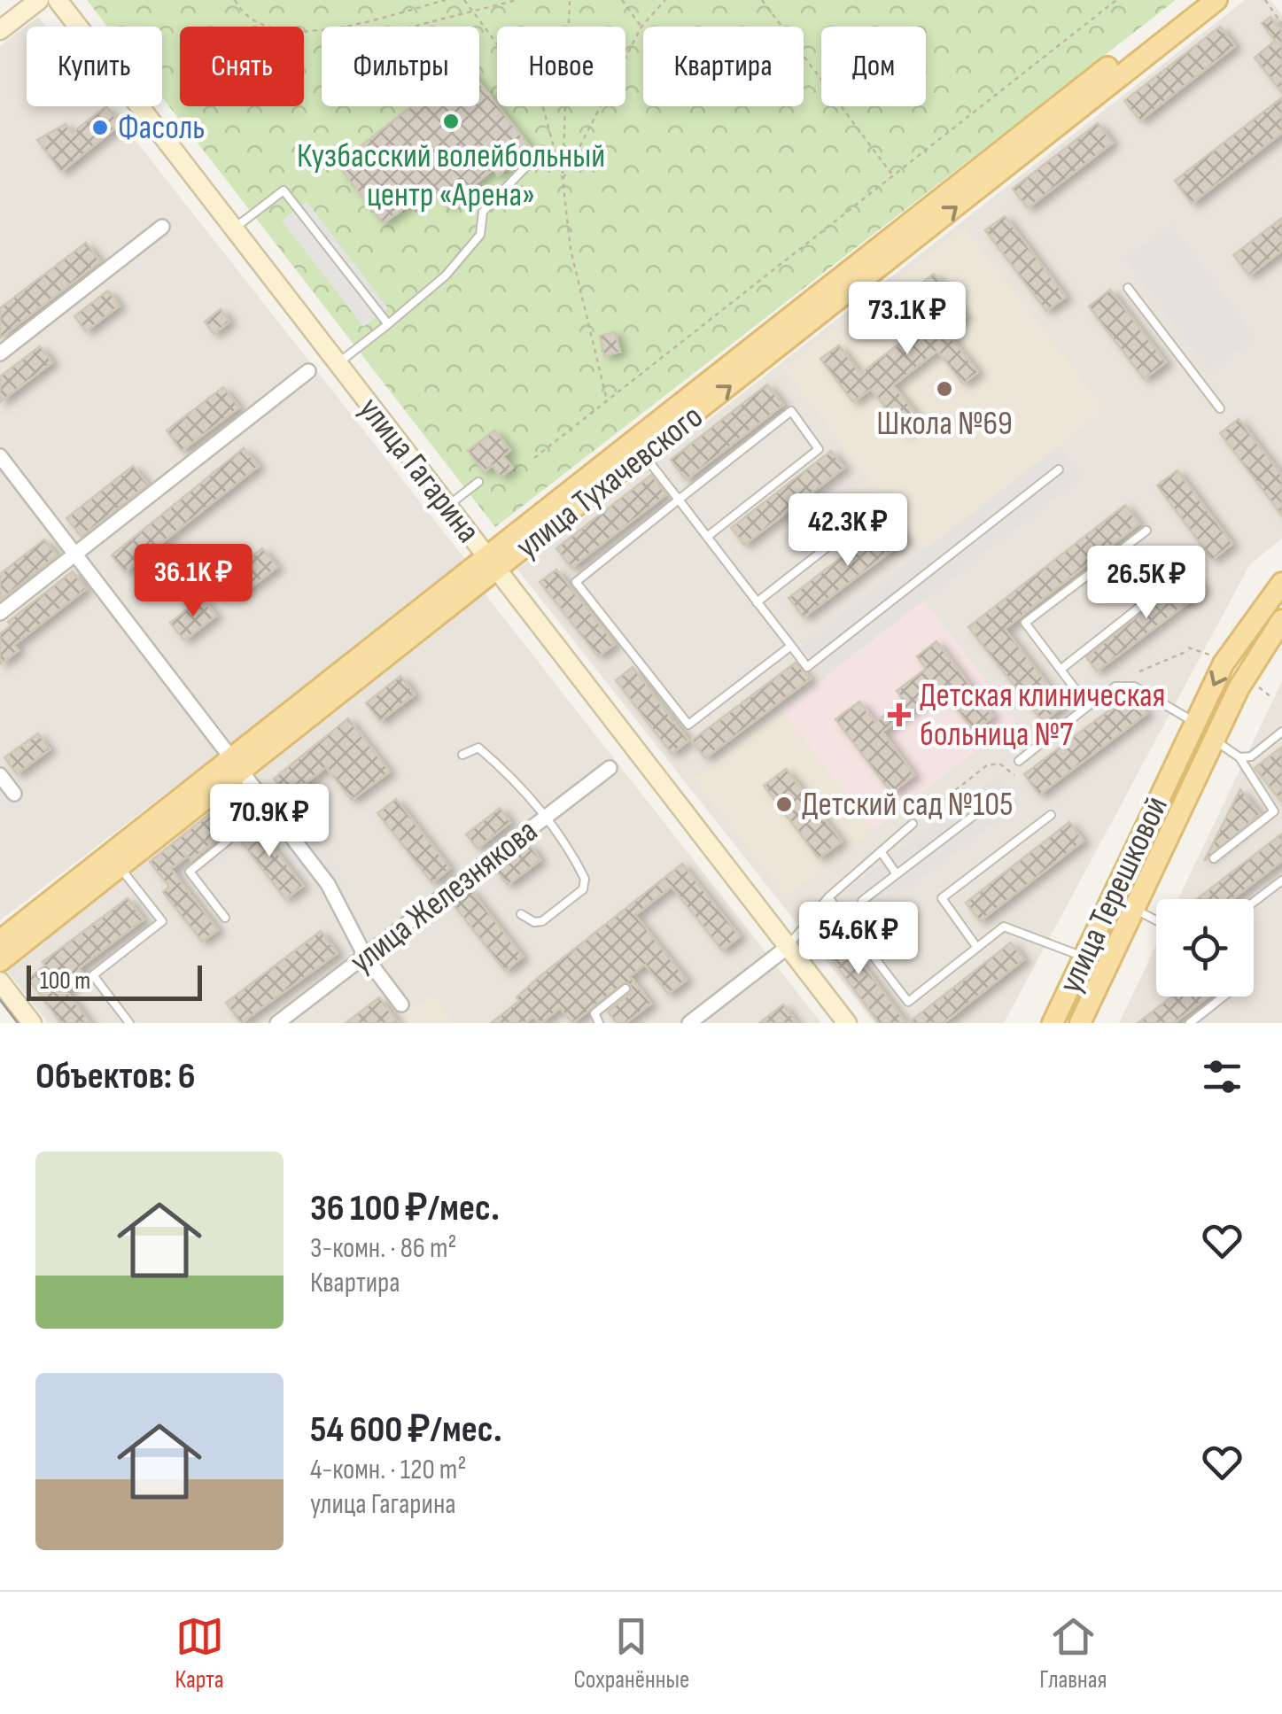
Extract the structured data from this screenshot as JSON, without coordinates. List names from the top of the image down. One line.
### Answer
{"streets":{"main road":["улица Тухачевского","улица Терешковой"],"street":["улица Гагарина","улица Железнякова"]},"crossings":[["улица Гагарина","улица Тухачевского"]],"places":{"other":["Кузбасский волейбольный центр «Арена»","Фасоль","Школа №69","Детский сад №105"],"health":["Детская клиническая больница №7"]},"scale_bar":"100 m","page":{"chip":["Купить","Снять","Фильтры","Новое","Квартира","Дом"],"price":["73.1K ₽","42.3K ₽","36.1K ₽","26.5K ₽","70.9K ₽","54.6K ₽"],"scale":"100 m","heading":"Объектов: 6","list":[{"name":"36 100 ₽/мес.","note":"3-комн. · 86 m² · Квартира"},{"name":"54 600 ₽/мес.","note":"4-комн. · 120 m² · улица Гагарина"}],"tabs":["Карта","Сохранённые","Главная"]}}
